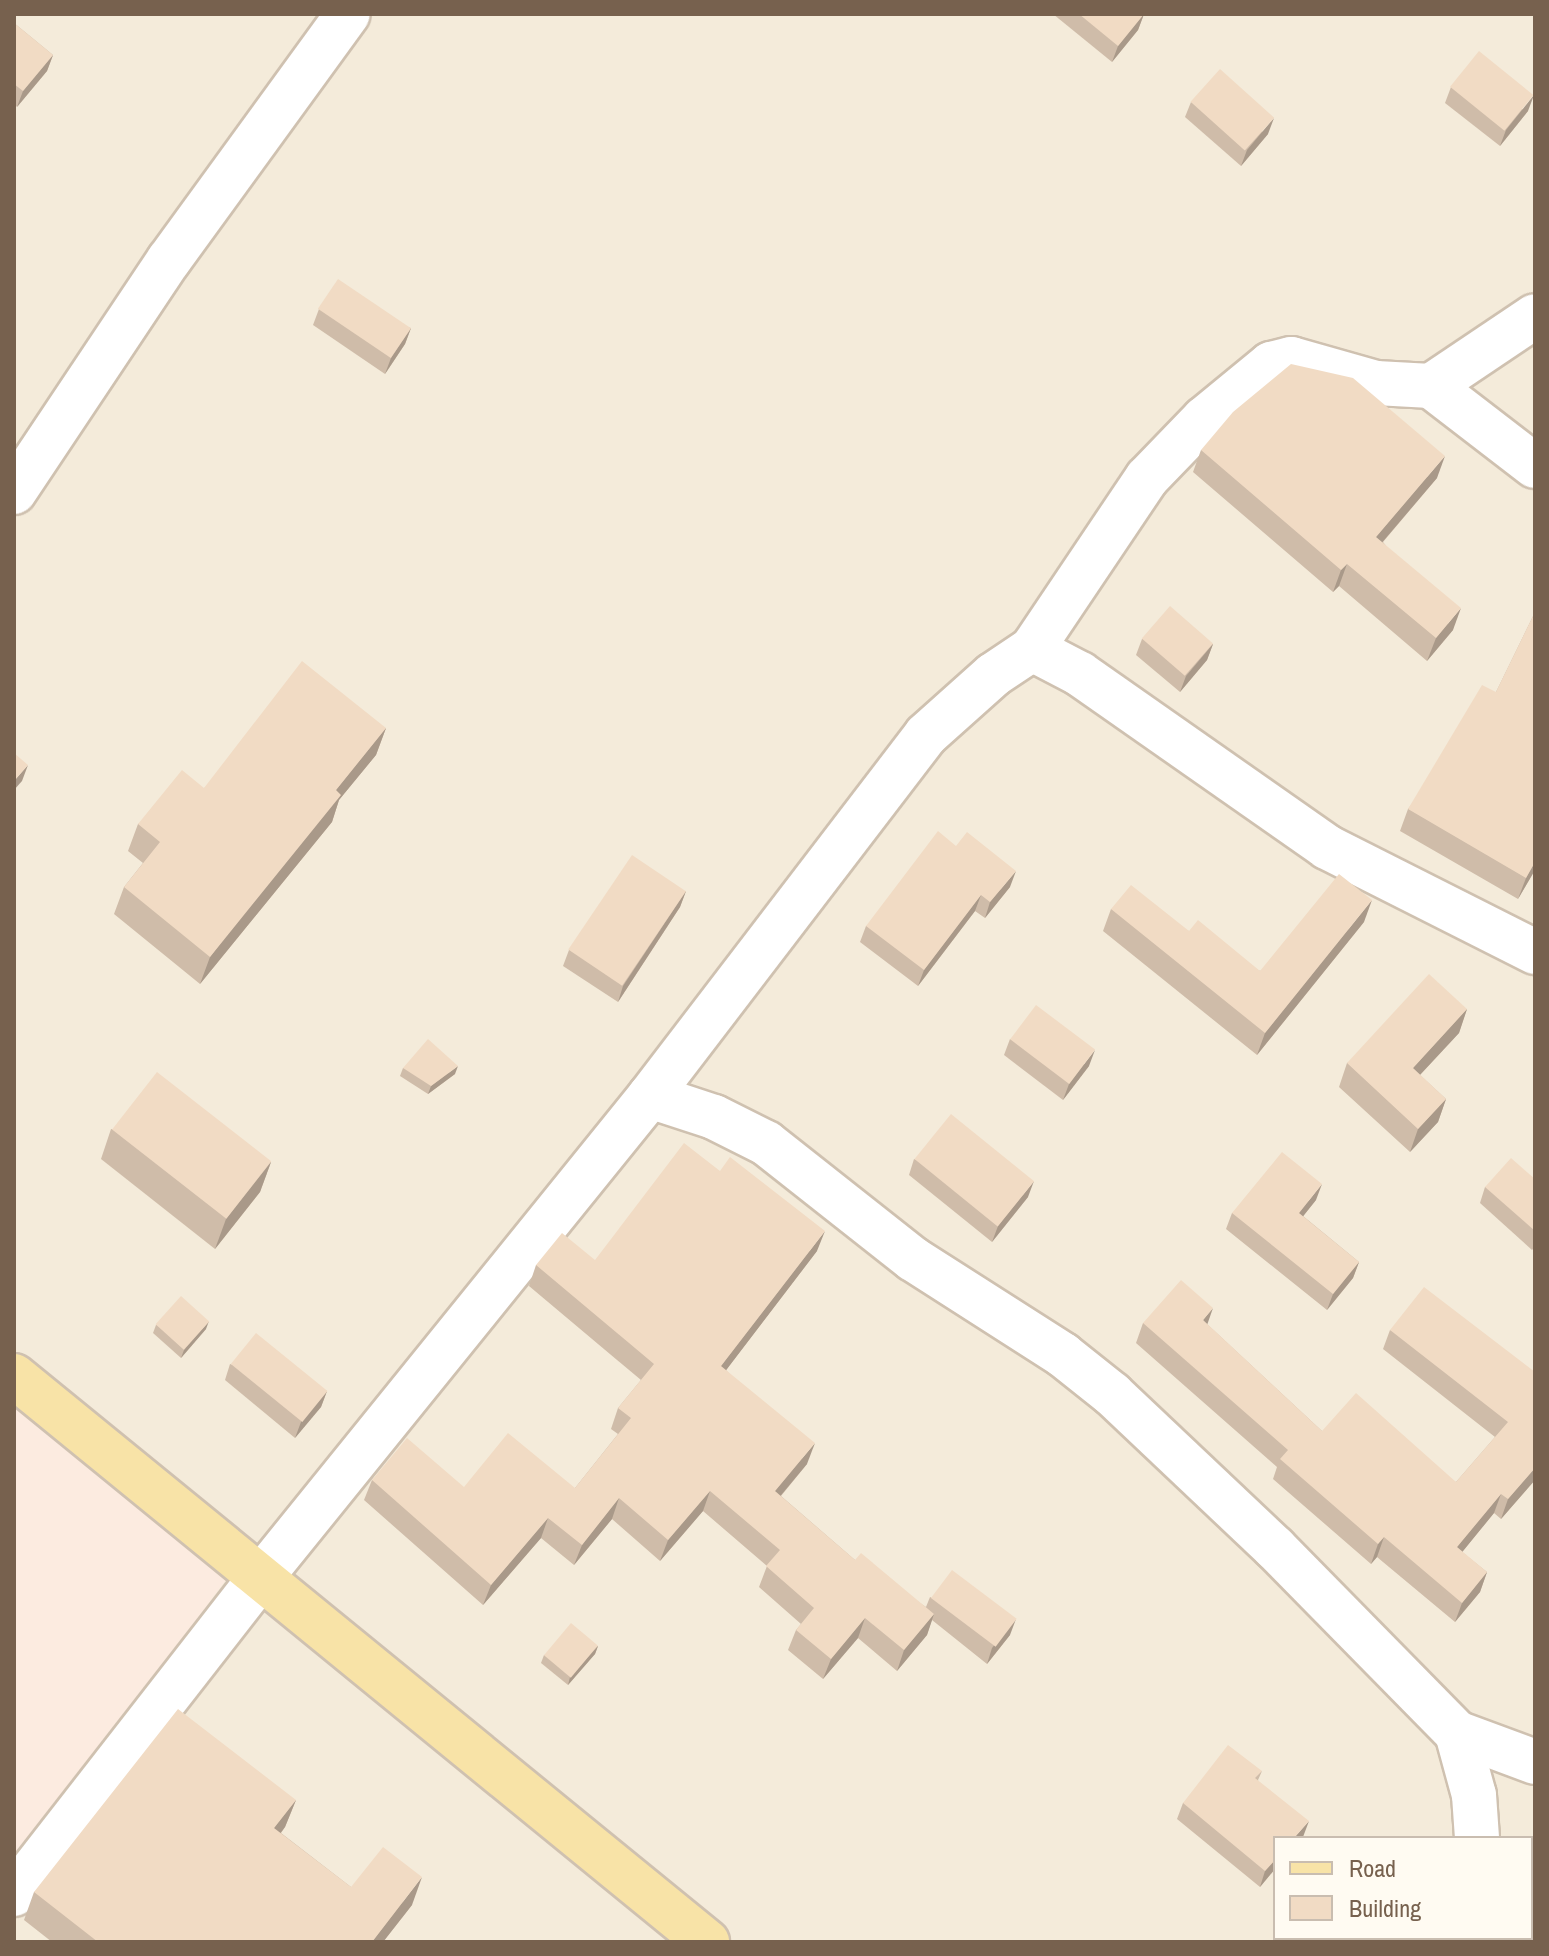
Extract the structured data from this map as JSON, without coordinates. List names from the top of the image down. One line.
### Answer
{"legend":["Road","Building"]}
